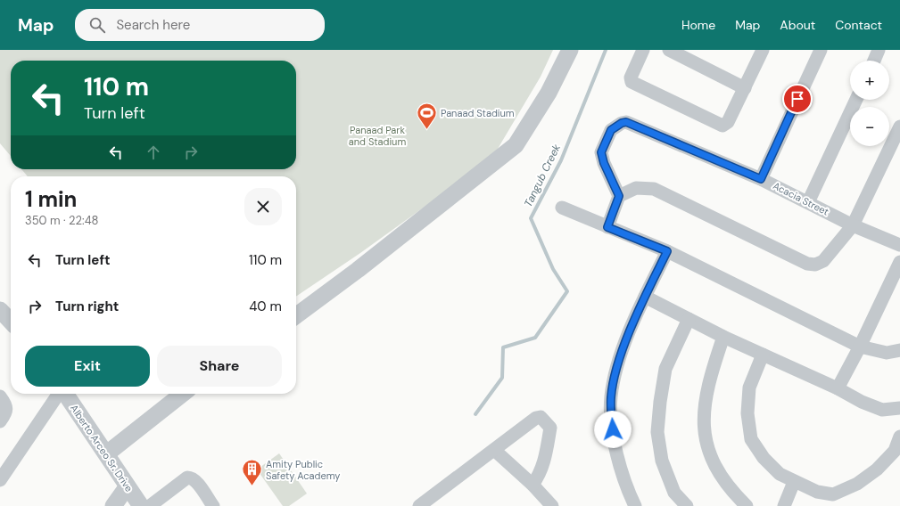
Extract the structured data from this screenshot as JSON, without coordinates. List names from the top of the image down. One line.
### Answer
{"streets":{"street":["Acacia Street","Alberto Arceo Sr. Drive"]},"water":["Tangub Creek"],"parks":["Panaad Park and Stadium"],"places":{"sports":["Panaad Stadium"],"building":["Amity Public Safety Academy"]},"page":{"header":"Map","search":"Search here","nav":["Home","Map","About","Contact"],"map_buttons":["+","−"],"turn":["110 m","Turn left"],"heading":["1 min","350 m · 22:48"],"list":[{"name":"Turn left","value":"110 m"},{"name":"Turn right","value":"40 m"}],"buttons":["Exit","Share"]}}
